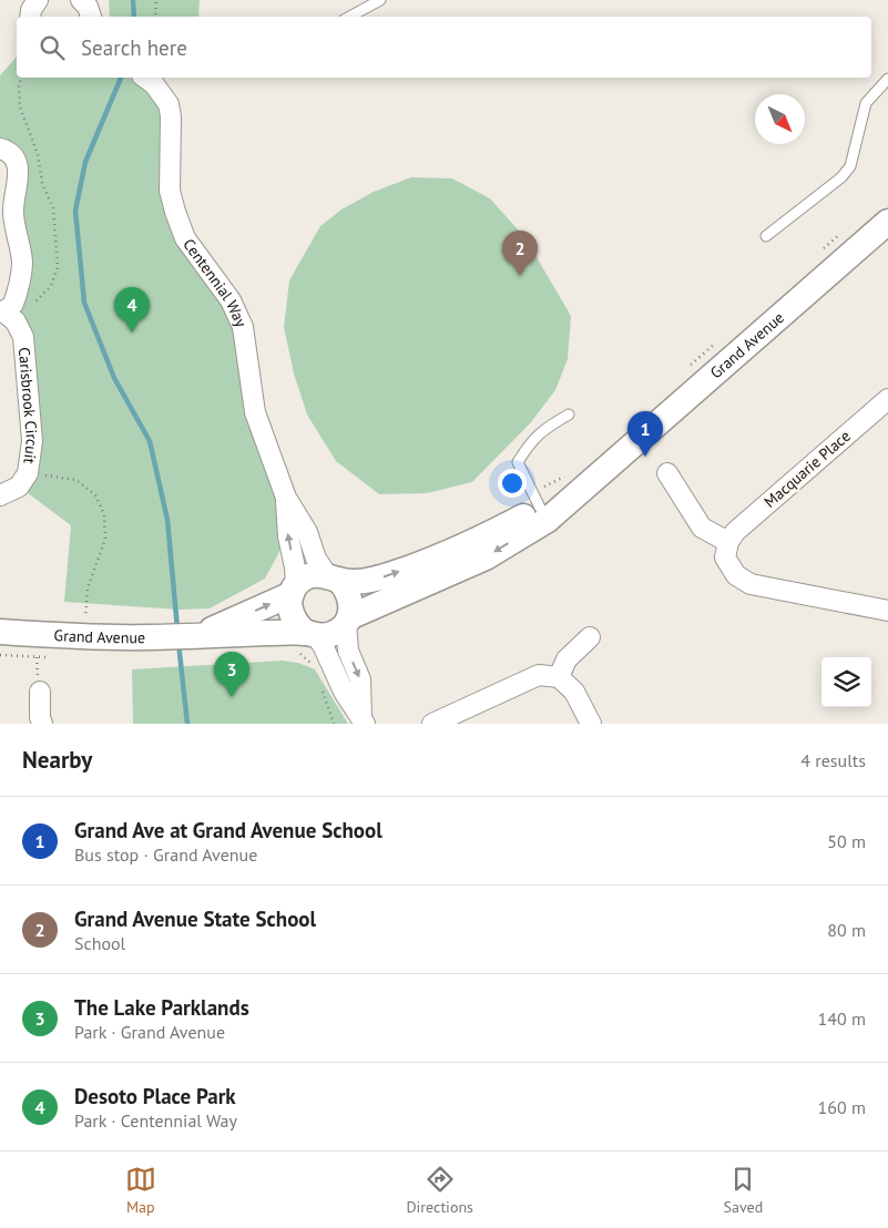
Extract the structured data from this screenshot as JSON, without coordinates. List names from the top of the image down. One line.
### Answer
{"streets":{"street":["Centennial Way","Grand Avenue","Carisbrook Circuit","Macquarie Place"]},"crossings":[["Centennial Way","Grand Avenue"]],"north":"bottom right","page":{"search":"Search here","pins":["2","4","1","3"],"heading":["Nearby","4 results"],"list":[{"mark":"1","name":"Grand Ave at Grand Avenue School","note":"Bus stop · Grand Avenue","value":"50 m"},{"mark":"2","name":"Grand Avenue State School","note":"School","value":"80 m"},{"mark":"3","name":"The Lake Parklands","note":"Park · Grand Avenue","value":"140 m"},{"mark":"4","name":"Desoto Place Park","note":"Park · Centennial Way","value":"160 m"}],"nav":["Map","Directions","Saved"]}}
